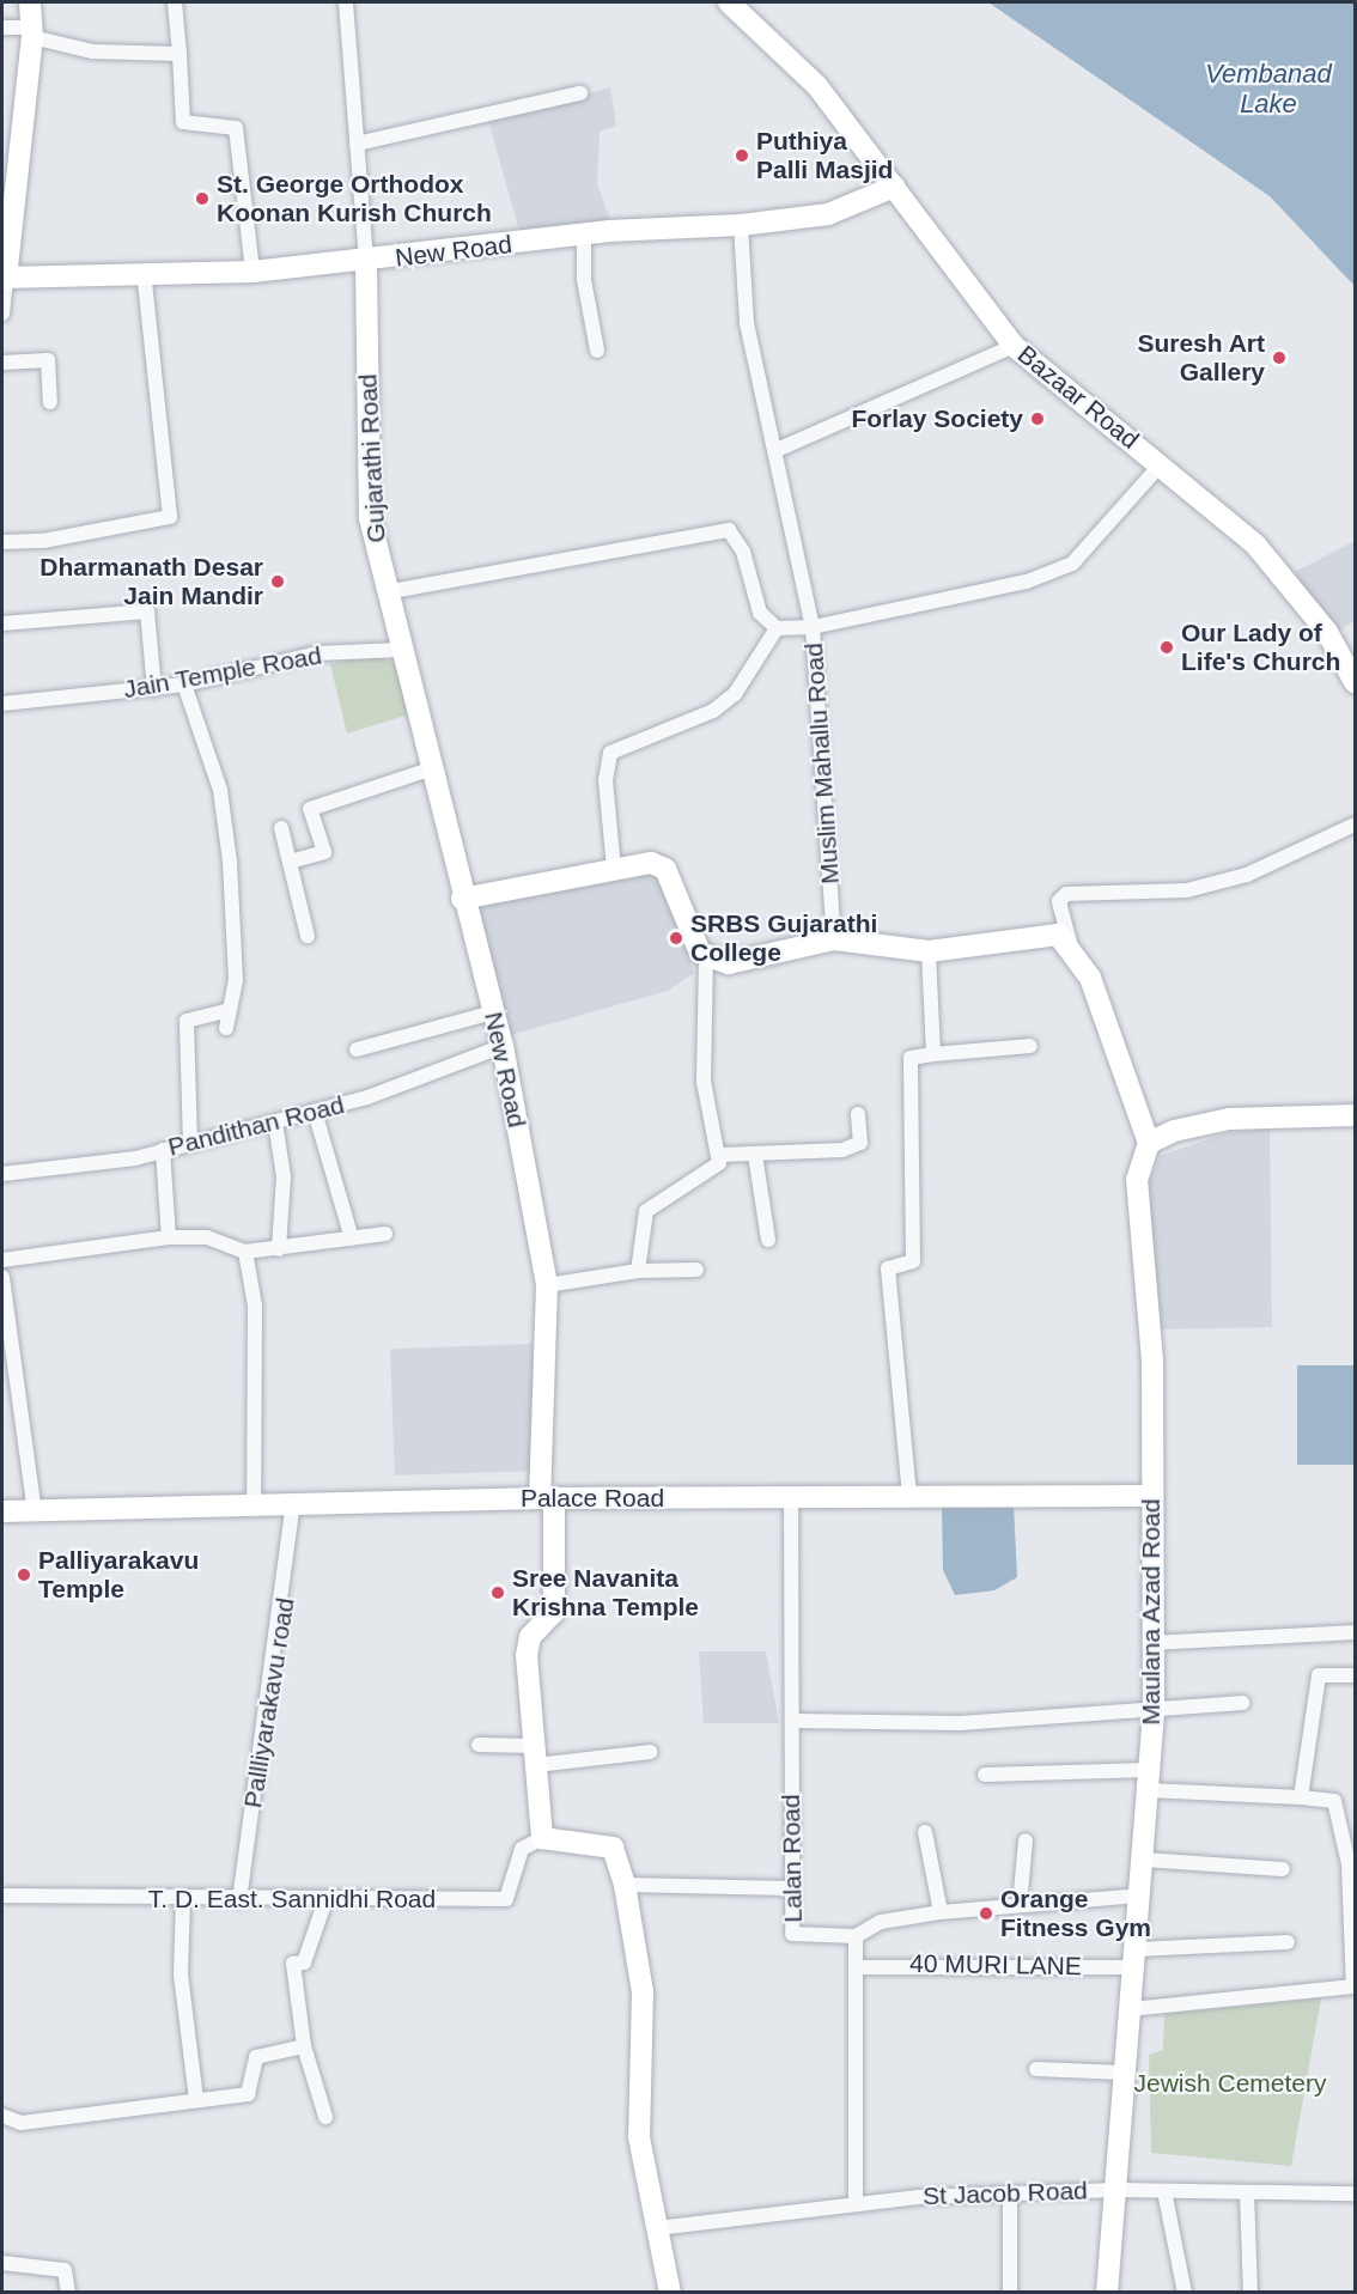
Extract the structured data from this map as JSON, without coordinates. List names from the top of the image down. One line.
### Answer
{"streets":{"street":["New Road","Bazaar Road","Gujarathi Road","Jain Temple Road","Muslim Mahallu Road","Pandithan Road","Palace Road","Maulana Azad Road","Pallliyarakavu road","Lalan Road","T. D. East. Sannidhi Road","40 MURI LANE","St Jacob Road"]},"crossings":[["New Road","Bazaar Road"],["New Road","Gujarathi Road"],["New Road","Jain Temple Road"],["New Road","Muslim Mahallu Road"],["New Road","Pandithan Road"],["New Road","Palace Road"],["New Road","T. D. East. Sannidhi Road"],["Gujarathi Road","Jain Temple Road"],["Palace Road","Maulana Azad Road"],["Palace Road","Pallliyarakavu road"],["Palace Road","Lalan Road"],["Maulana Azad Road","40 MURI LANE"],["Maulana Azad Road","St Jacob Road"],["Pallliyarakavu road","T. D. East. Sannidhi Road"]],"water":["Vembanad Lake"],"parks":["Jewish Cemetery"],"places":["Puthiya Palli Masjid","St. George Orthodox Koonan Kurish Church","Suresh Art Gallery","Forlay Society","Dharmanath Desar Jain Mandir","Our Lady of Life's Church","SRBS Gujarathi College","Palliyarakavu Temple","Sree Navanita Krishna Temple","Orange Fitness Gym"]}
